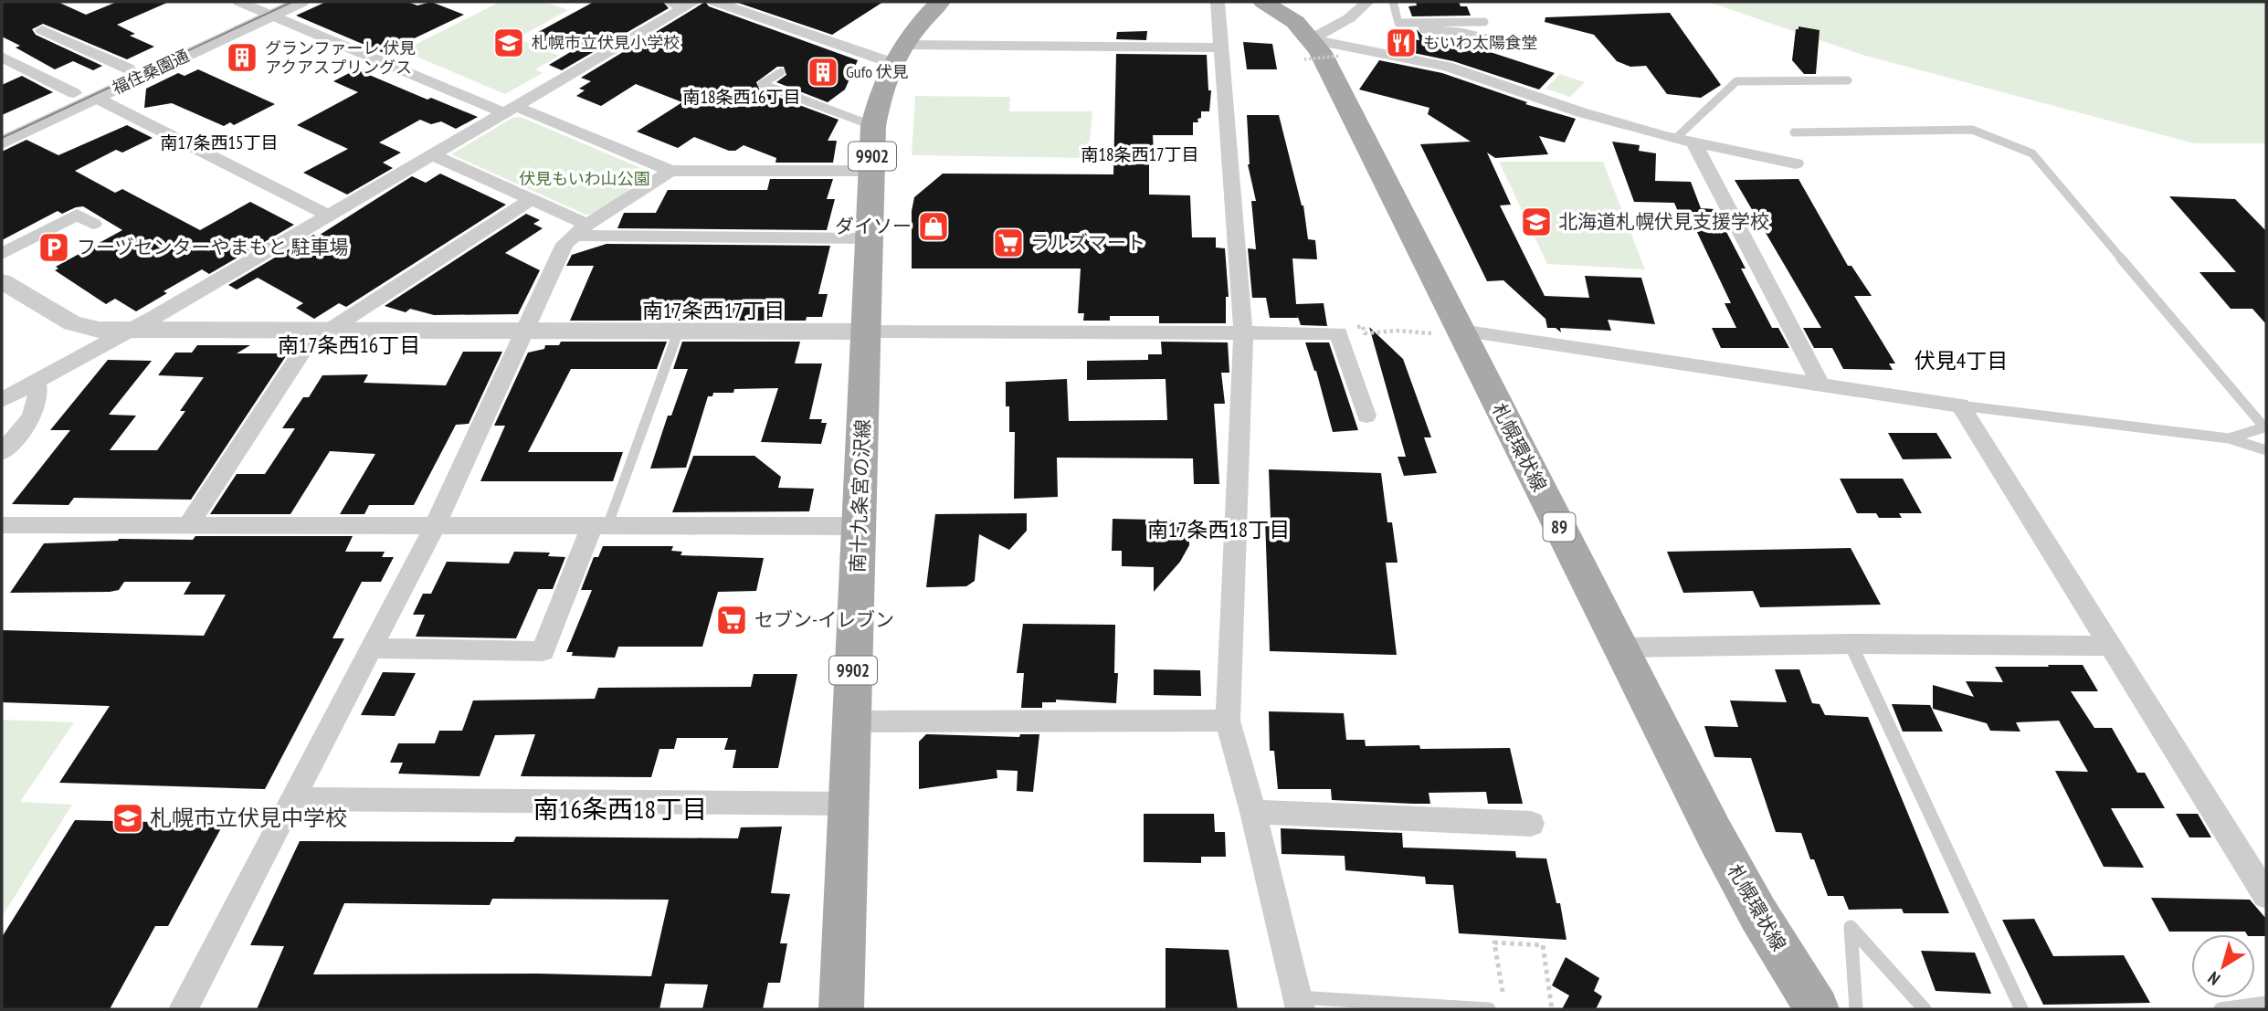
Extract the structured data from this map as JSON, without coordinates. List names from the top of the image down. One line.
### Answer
{"streets":{"main road":["9902","札幌環状線","南十九条宮の沢線","89"],"street":["福住桑園通"]},"districts":["南18条西16丁目","南17条西15丁目","南18条西17丁目","南17条西17丁目","南17条西16丁目","伏見4丁目","南17条西18丁目","南16条西18丁目"],"parks":["伏見もいわ山公園"],"places":{"school or university":["札幌市立伏見小学校","北海道札幌伏見支援学校","札幌市立伏見中学校"],"restaurant":["もいわ太陽食堂"],"building":["グランファーレ 伏見 アクアスプリングス","Gufo 伏見"],"shop":["ダイソー"],"supermarket":["ラルズマート","セブン-イレブン"],"parking":["フーヅセンターやまもと 駐車場"]},"north":"bottom left"}
